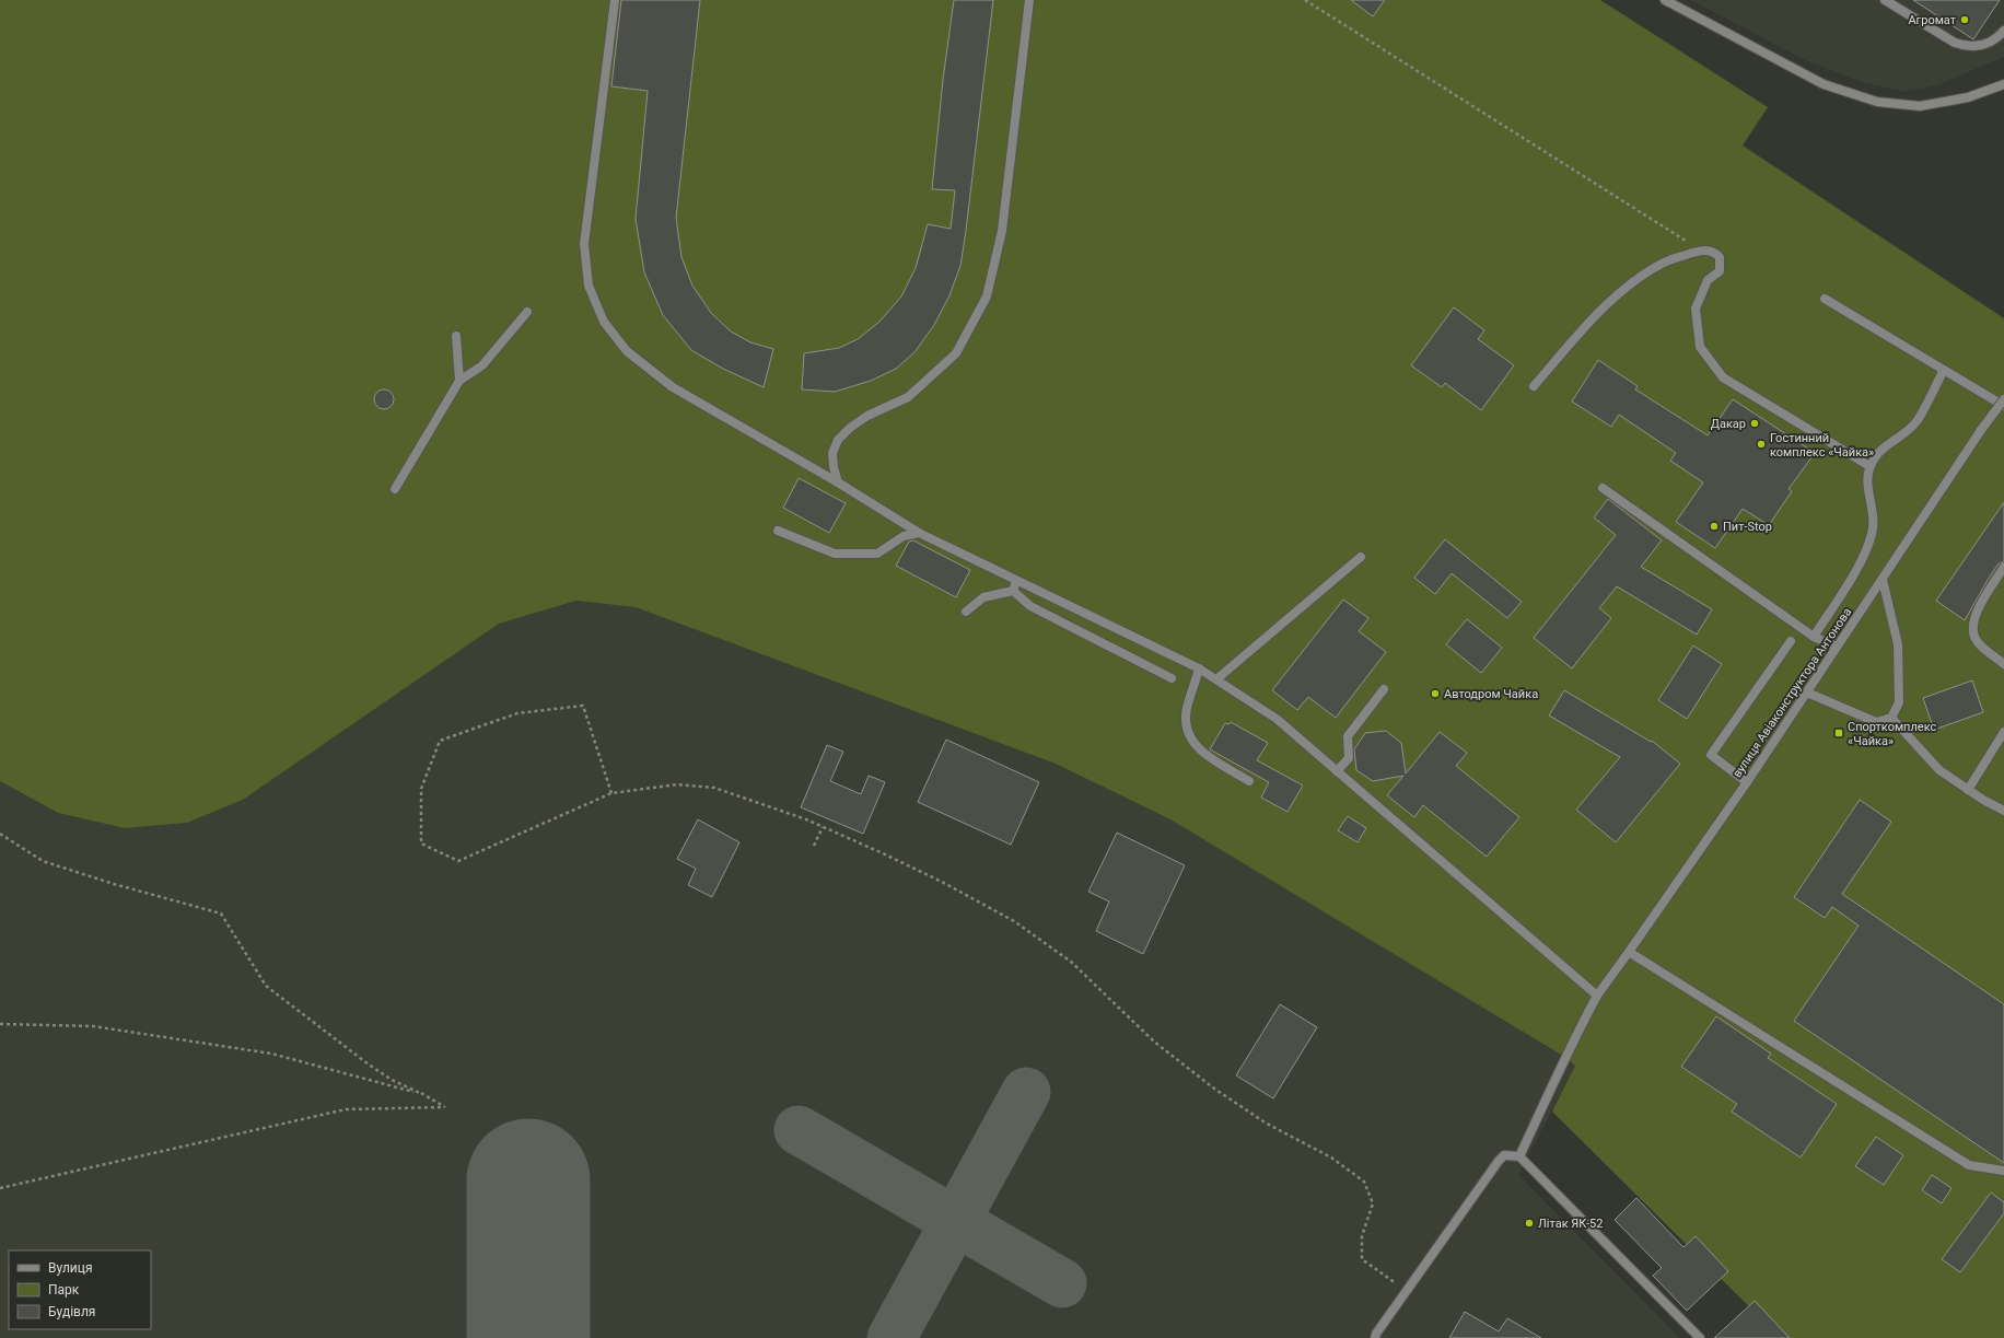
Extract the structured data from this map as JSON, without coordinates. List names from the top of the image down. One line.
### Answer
{"streets":{"street":["вулиця Авіаконструктора Антонова"]},"places":{"other":["Агромат","Дакар","Гостинний комплекс «Чайка»","Пит-Stop","Автодром Чайка","Літак ЯК-52"],"transit":["Спорткомплекс «Чайка»"]},"legend":["Вулиця","Парк","Будівля"]}
